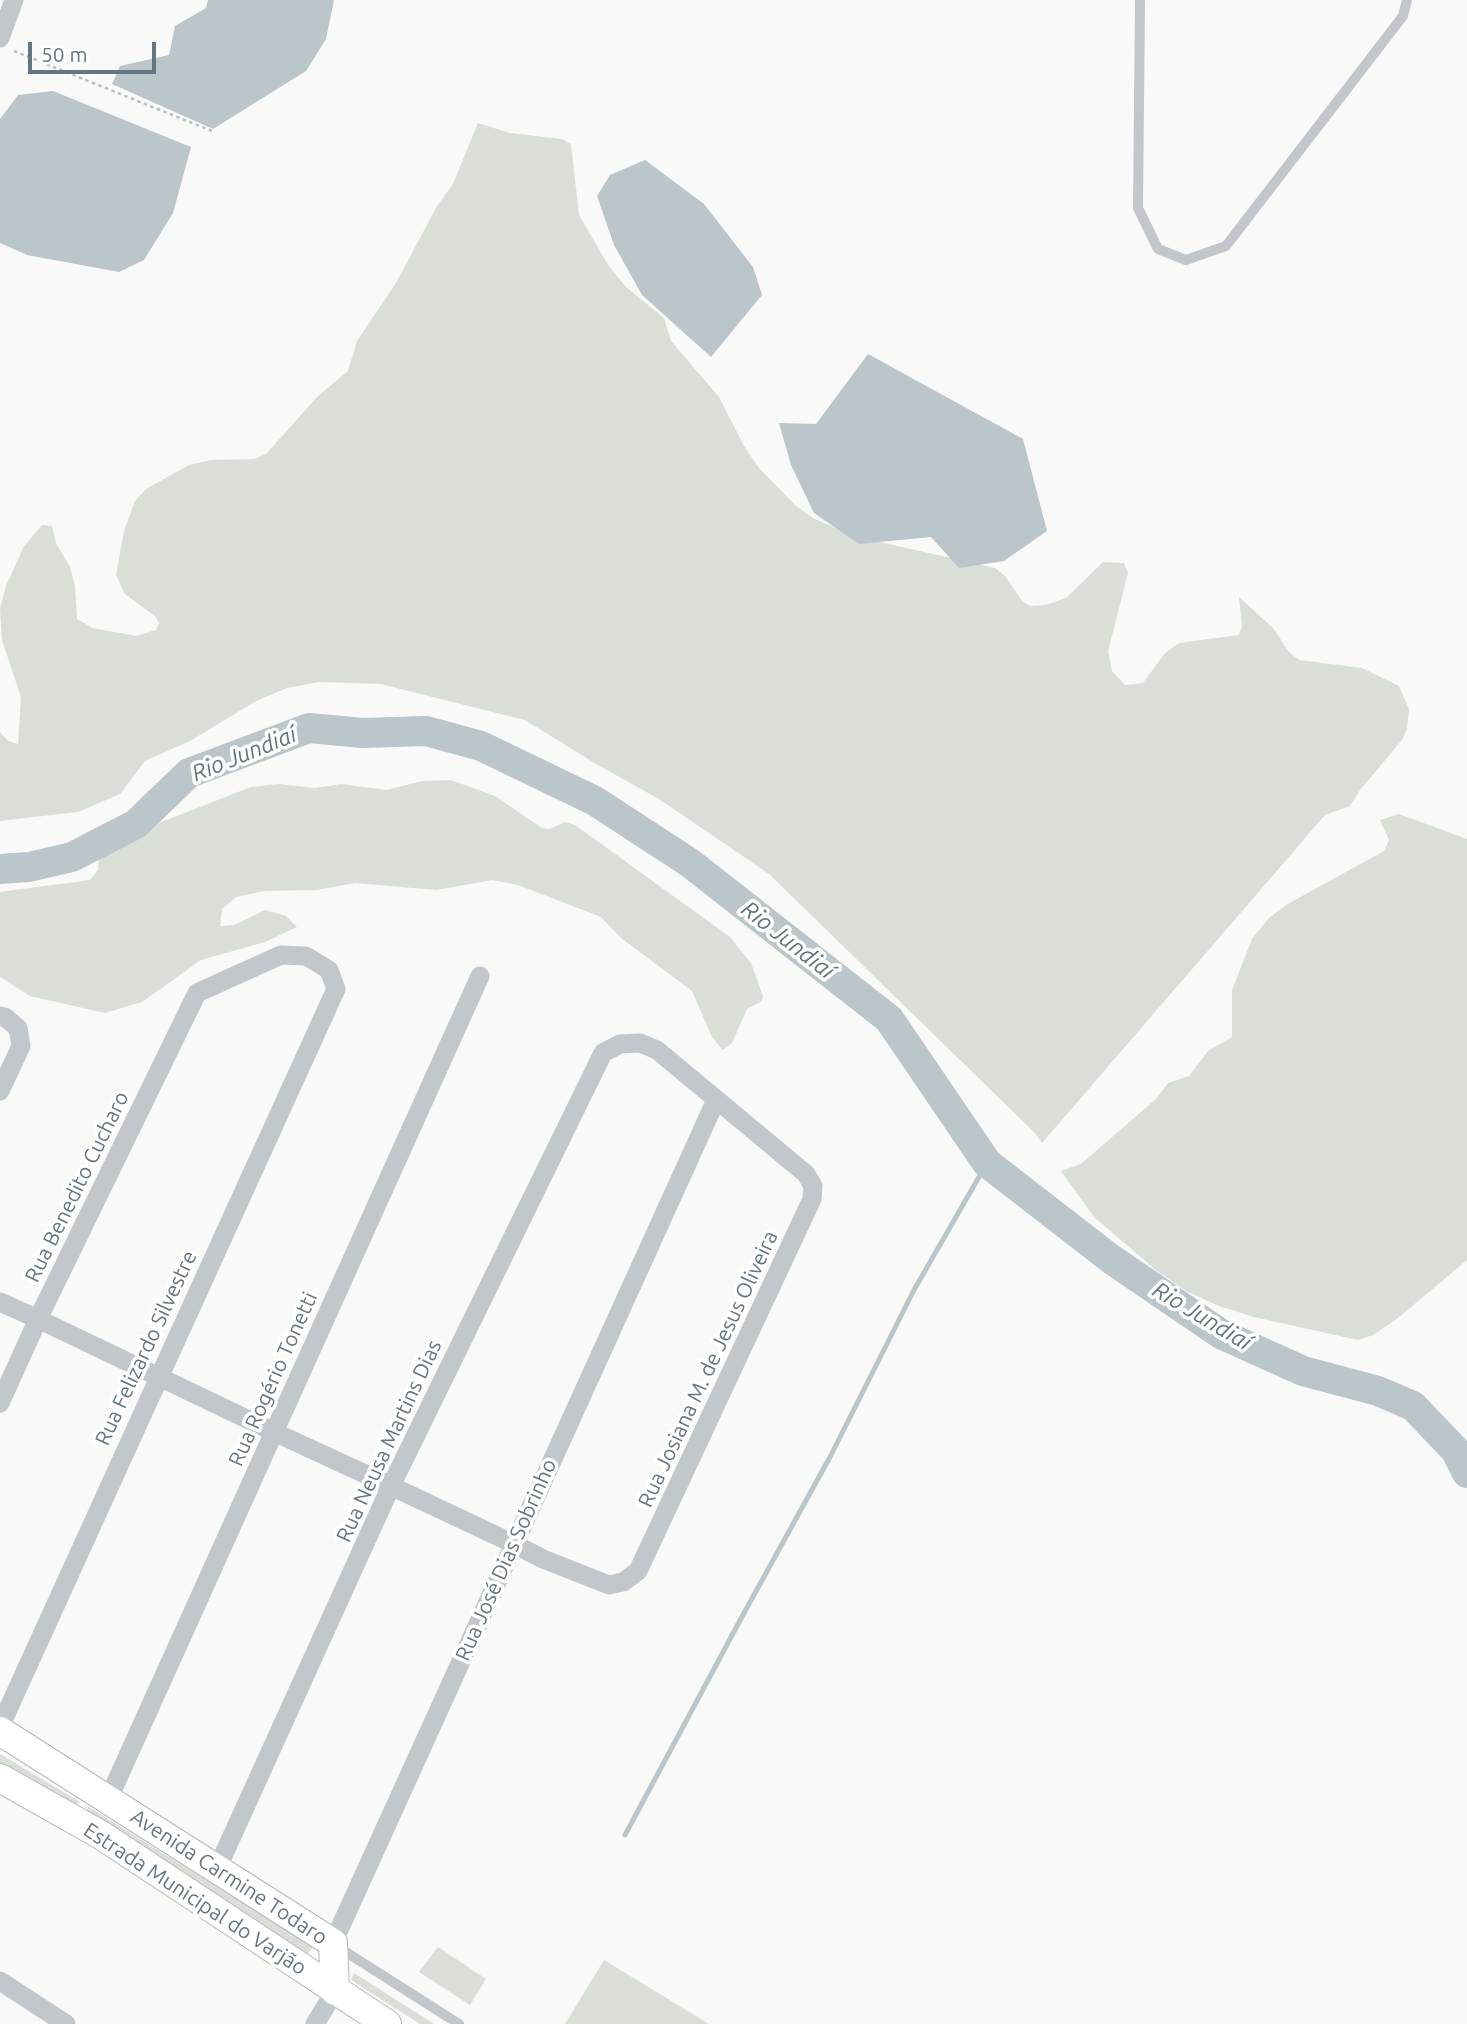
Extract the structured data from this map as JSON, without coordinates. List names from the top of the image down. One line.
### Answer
{"streets":{"main road":["Rua José Dias Sobrinho","Avenida Carmine Todaro","Estrada Municipal do Varjão"],"street":["Rua Benedito Cucharo","Rua Felizardo Silvestre","Rua Josiana M. de Jesus Oliveira","Rua Rogério Tonetti","Rua Neusa Martins Dias"]},"crossings":[["Rua Benedito Cucharo","Rua Felizardo Silvestre"],["Rua Felizardo Silvestre","Avenida Carmine Todaro"],["Rua Josiana M. de Jesus Oliveira","Rua Neusa Martins Dias"],["Rua Josiana M. de Jesus Oliveira","Rua José Dias Sobrinho"],["Rua Rogério Tonetti","Avenida Carmine Todaro"],["Rua Neusa Martins Dias","Rua José Dias Sobrinho"],["Rua Neusa Martins Dias","Avenida Carmine Todaro"],["Rua José Dias Sobrinho","Avenida Carmine Todaro"],["Rua José Dias Sobrinho","Estrada Municipal do Varjão"]],"water":["Rio Jundiaí"],"scale_bar":"50 m"}
